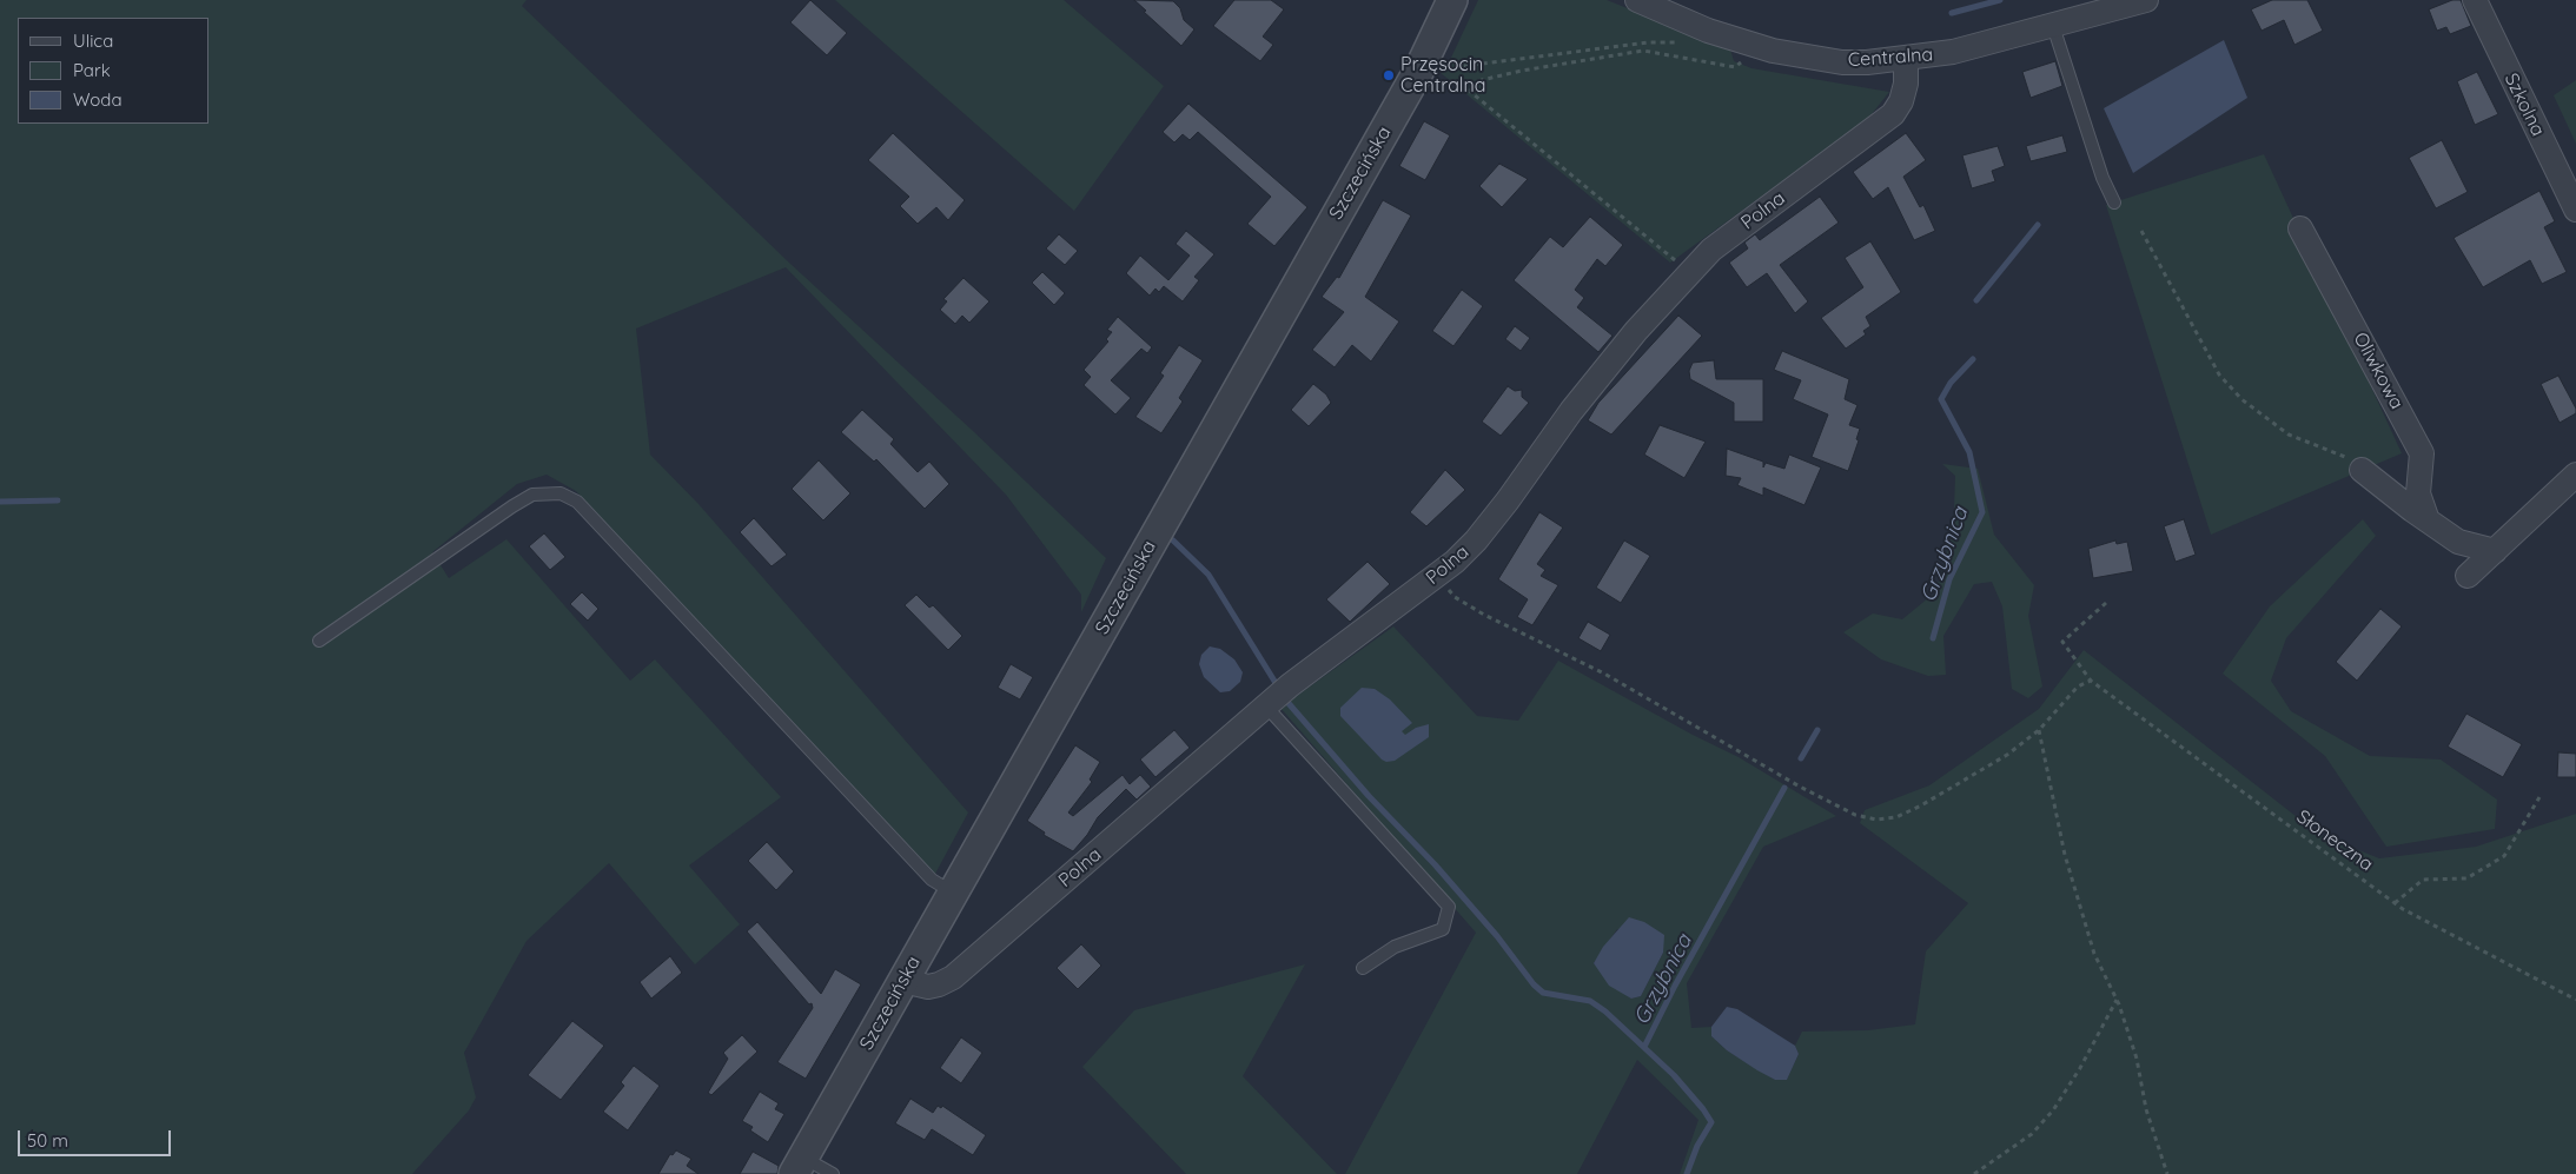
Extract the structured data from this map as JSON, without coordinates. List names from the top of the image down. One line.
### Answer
{"streets":{"street":["Centralna","Szkolna","Szczecińska","Polna","Oliwkowa"],"path":["Słoneczna"]},"crossings":[["Centralna","Polna"],["Szczecińska","Polna"]],"water":["Grzybnica"],"places":["Przęsocin Centralna"],"legend":["Ulica","Park","Woda"],"scale_bar":"50 m"}
